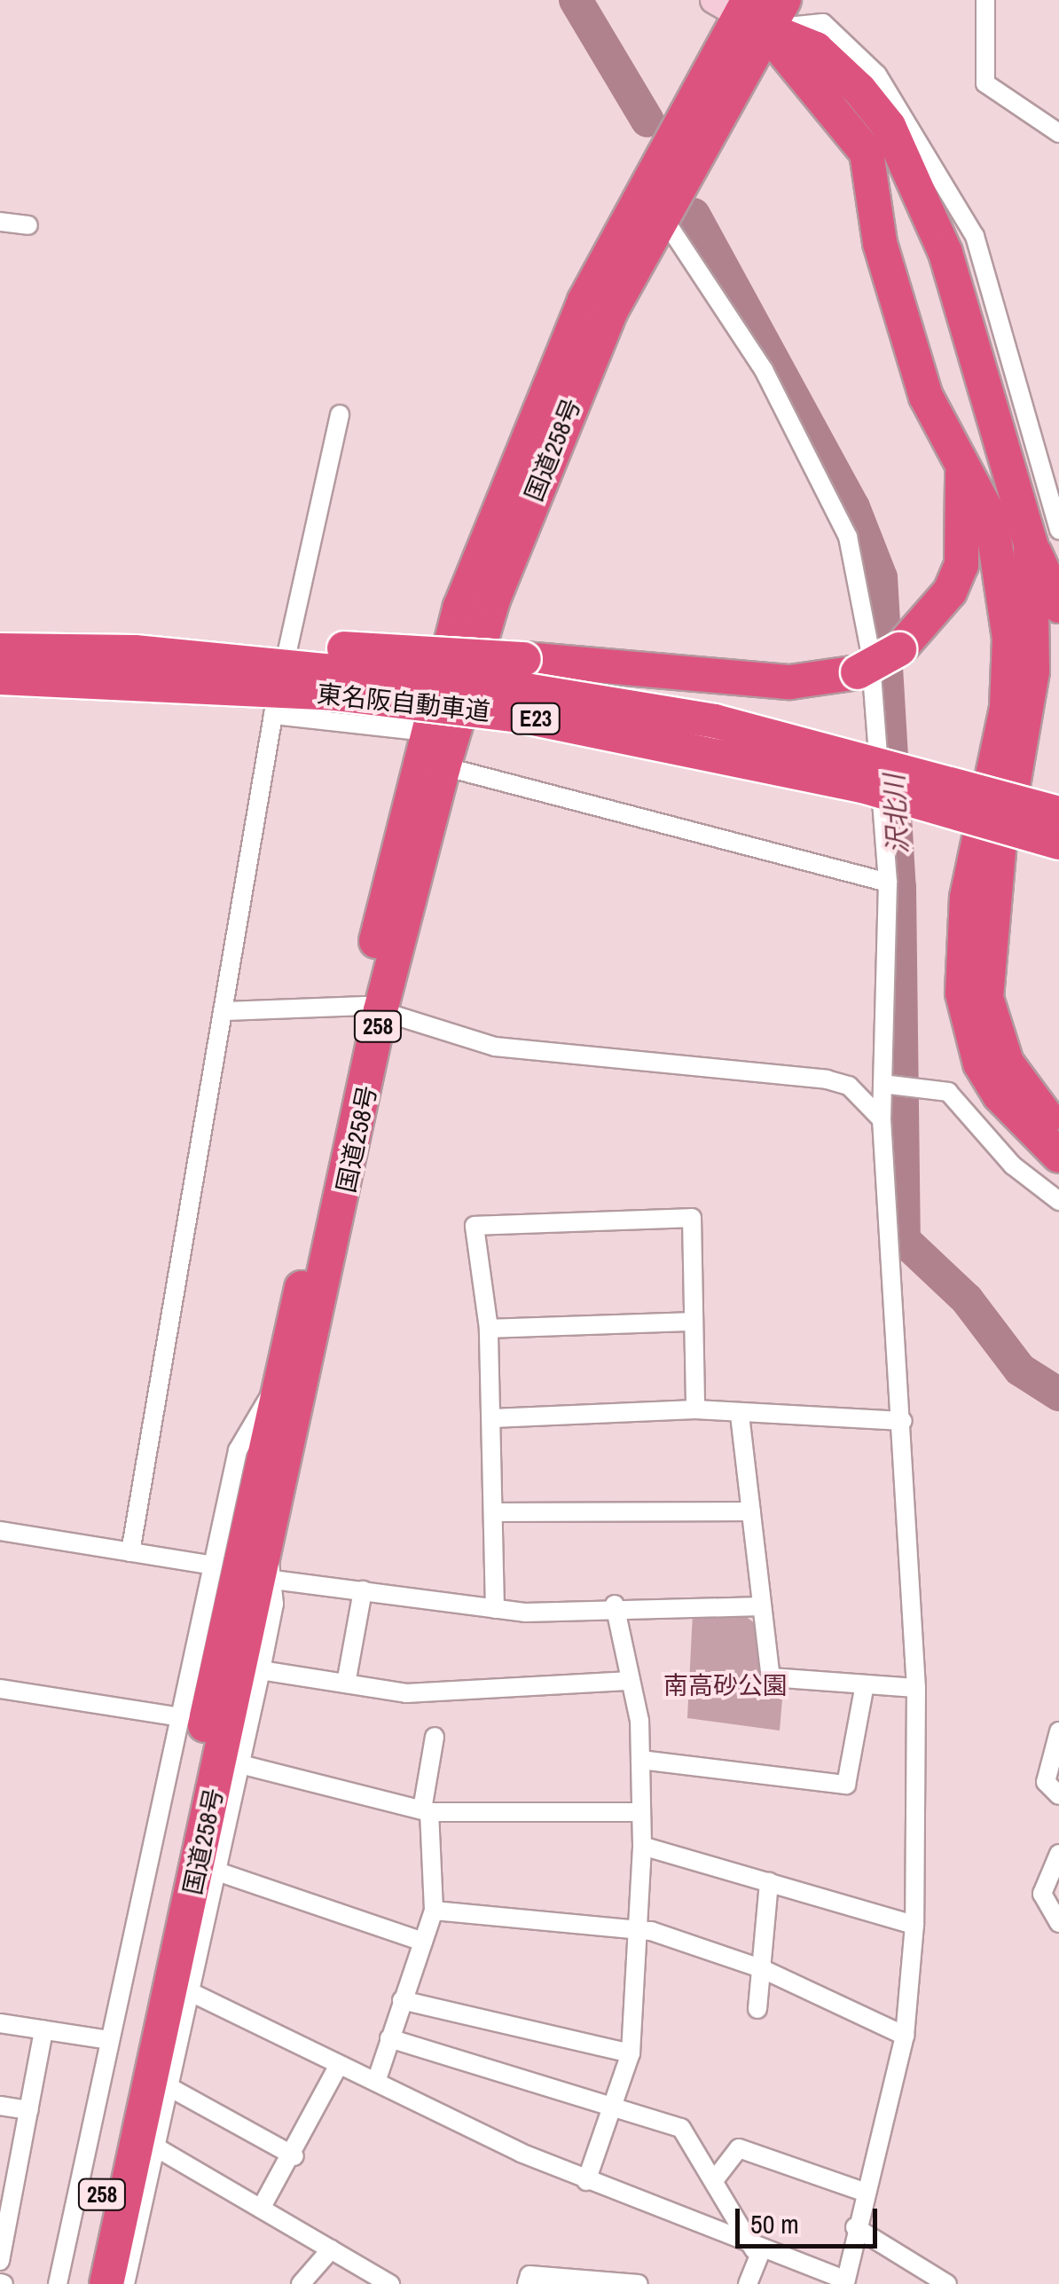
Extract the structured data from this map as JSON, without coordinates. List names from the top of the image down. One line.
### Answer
{"streets":{"highway":["国道258号","東名阪自動車道","E23","258"]},"water":["沢北川"],"parks":["南高砂公園"],"scale_bar":"50 m"}
